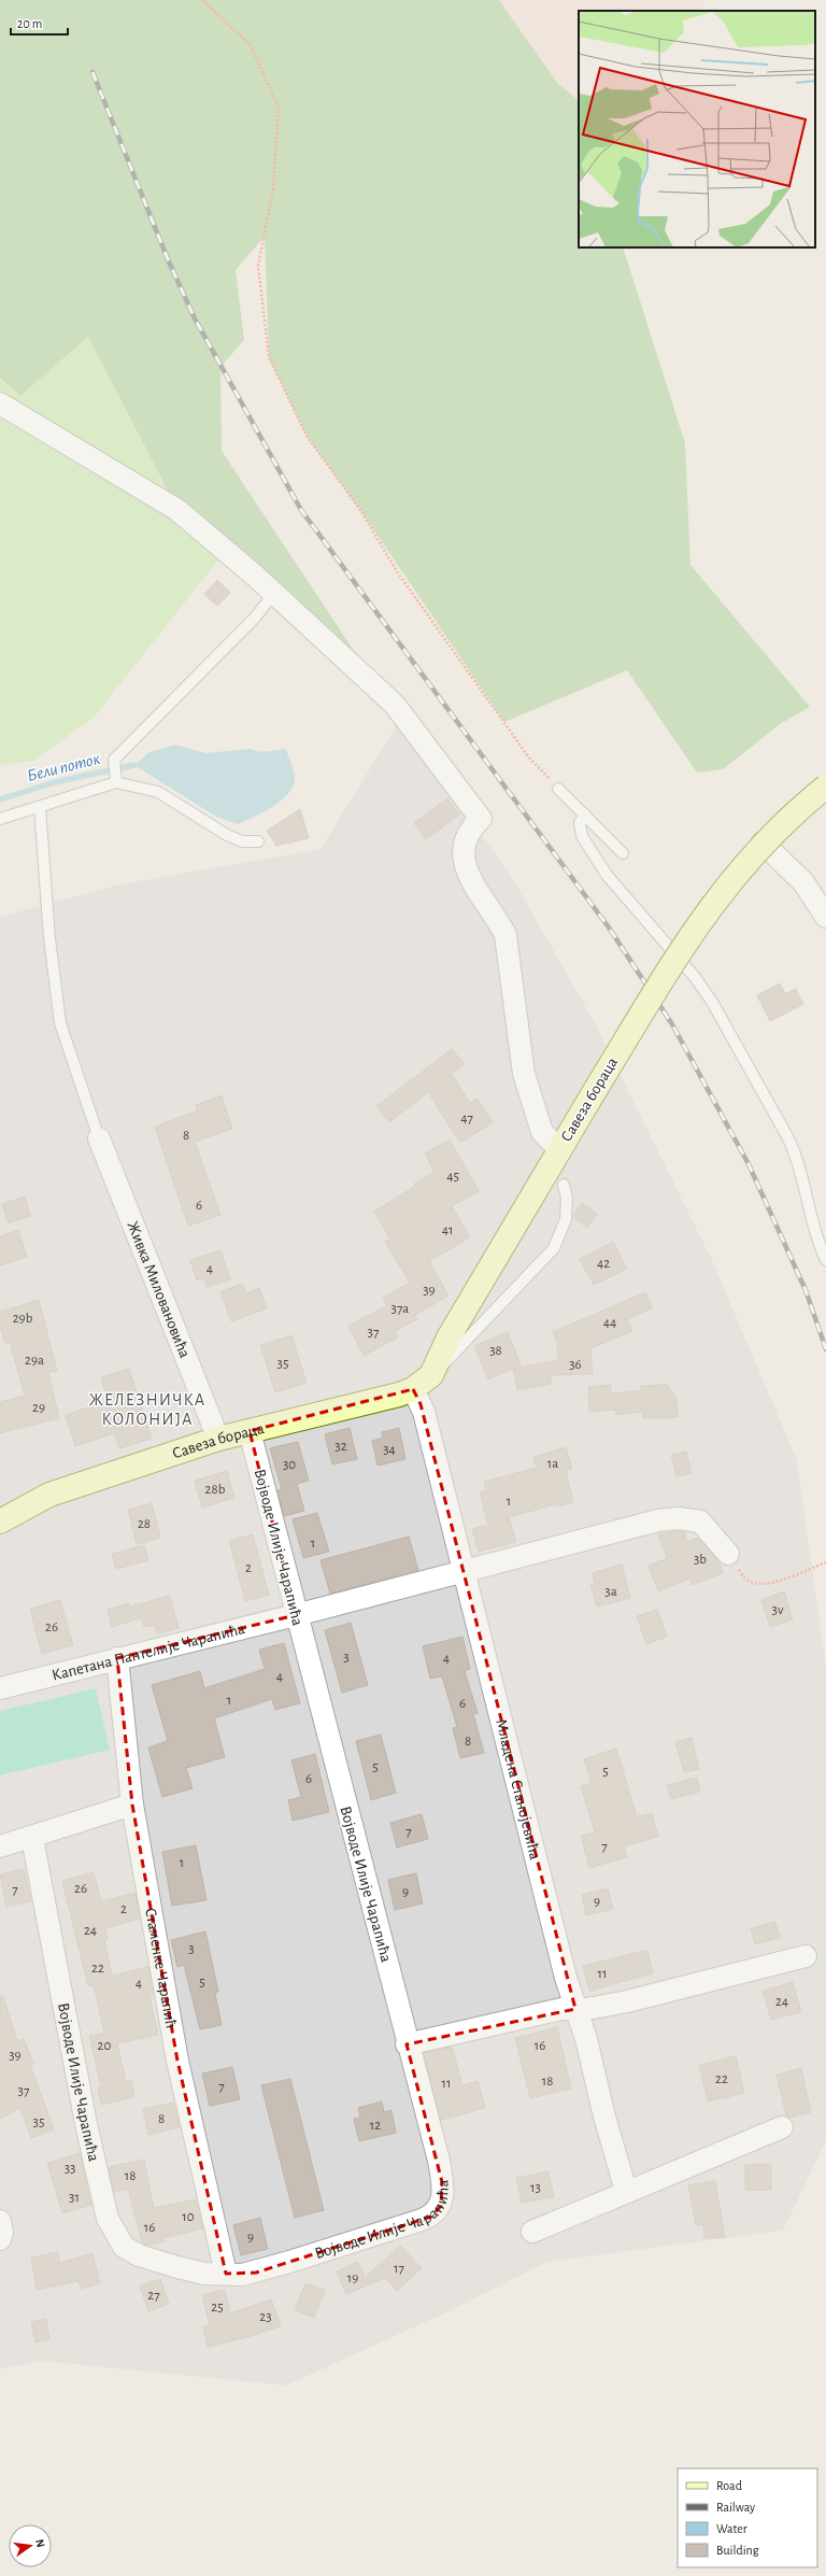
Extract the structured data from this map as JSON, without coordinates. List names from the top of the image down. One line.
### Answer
{"streets":{"street":["Савеза бораца","Живка Миловановића","Војводе Илије Чарапића","Капетана Пантелије Чарапића","Младена Станојевића","Стаменке Чарапић"]},"crossings":[["Савеза бораца","Живка Миловановића"],["Савеза бораца","Војводе Илије Чарапића"],["Савеза бораца","Младена Станојевића"],["Војводе Илије Чарапића","Капетана Пантелије Чарапића"],["Војводе Илије Чарапића","Стаменке Чарапић"],["Капетана Пантелије Чарапића","Младена Станојевића"],["Капетана Пантелије Чарапића","Стаменке Чарапић"]],"districts":["ЖЕЛЕЗНИЧКА КОЛОНИЈА"],"water":["Бели поток"],"house_numbers":["47","8","45","6","41","42","4","39","37a","29b","44","37","38","29a","35","36","29","32","34","1a","30","28b","1","28","1","3b","2","3a","3v","26","3","4","4","1","6","8","5","5","6","7","7","1","26","7","9","9","2","24","3","22","11","5","4","24","20","16","39","22","18","11","7","37","8","35","12","33","18","13","31","10","16","9","17","19","27","25","23"],"legend":["Road","Railway","Water","Building"],"scale_bar":"20 m","north":"right"}
